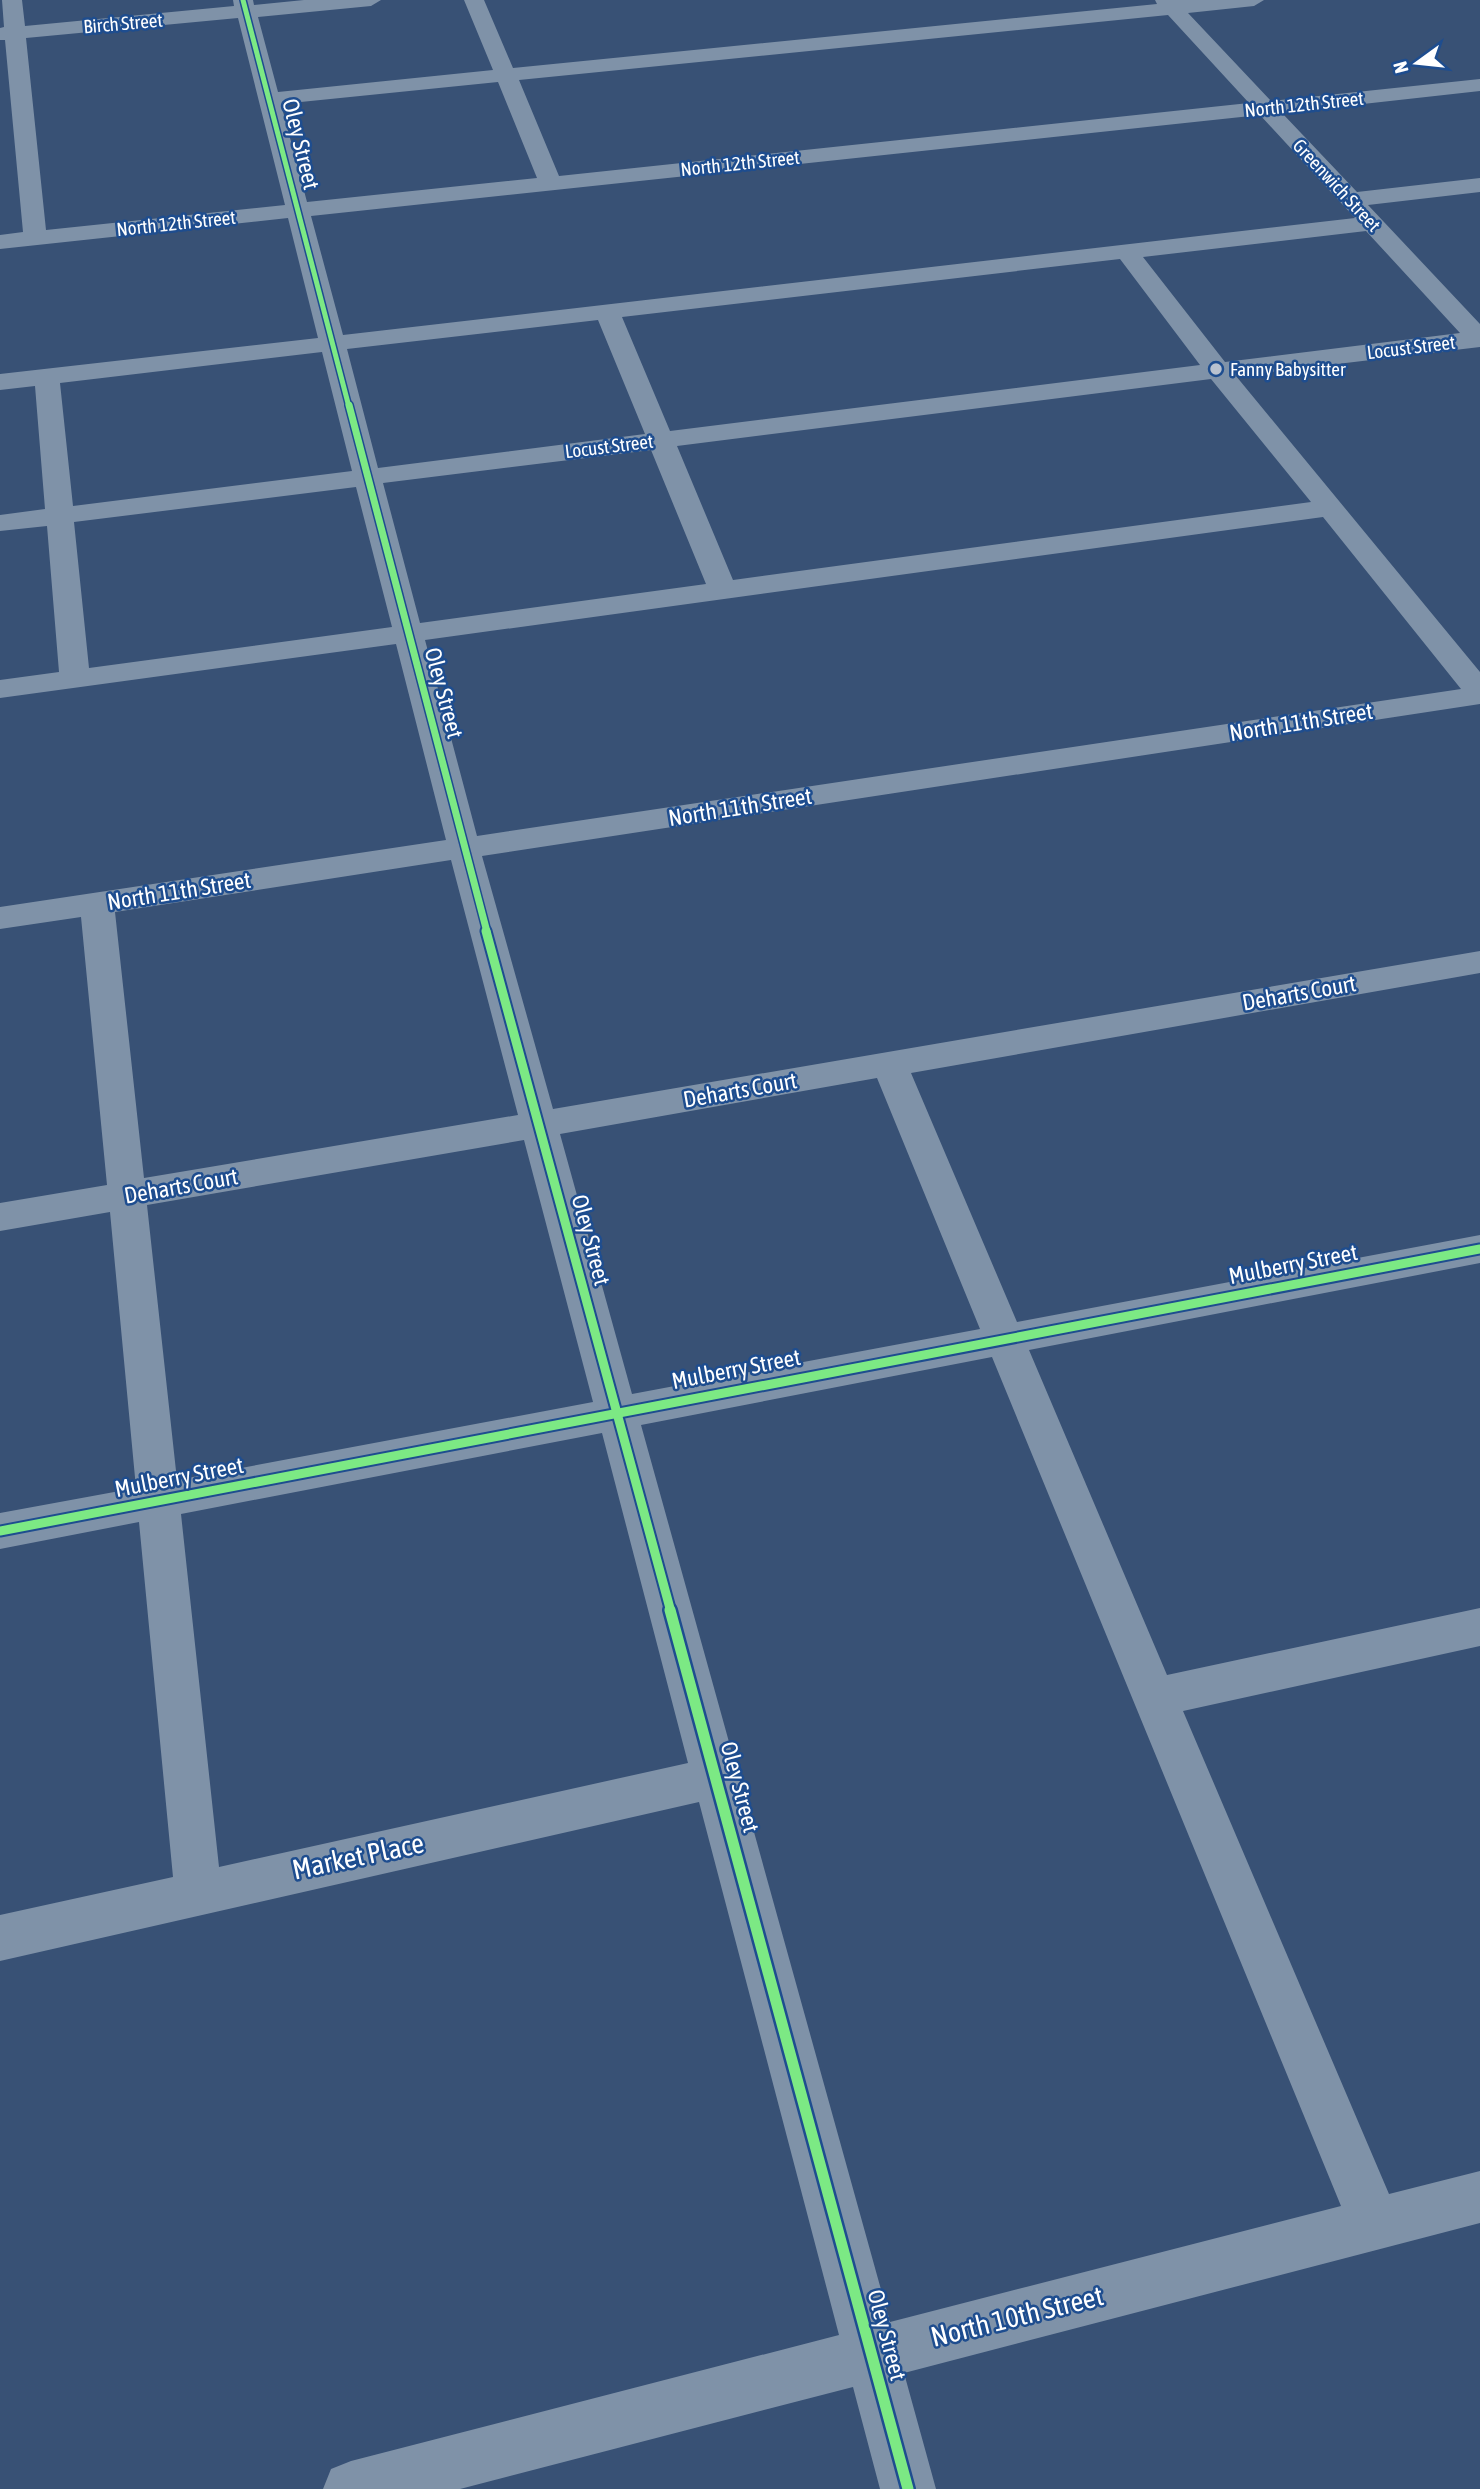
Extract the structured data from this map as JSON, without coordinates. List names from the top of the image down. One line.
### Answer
{"streets":{"street":["Birch Street","North 12th Street","Oley Street","Greenwich Street","Locust Street","North 11th Street","Deharts Court","Mulberry Street","Market Place","North 10th Street"]},"crossings":[["Birch Street","Oley Street"],["North 12th Street","Oley Street"],["North 12th Street","Greenwich Street"],["Oley Street","Locust Street"],["Oley Street","North 11th Street"],["Oley Street","Deharts Court"],["Oley Street","Mulberry Street"],["Oley Street","Market Place"],["Oley Street","North 10th Street"],["Greenwich Street","Locust Street"]],"places":["Fanny Babysitter"],"north":"left"}
